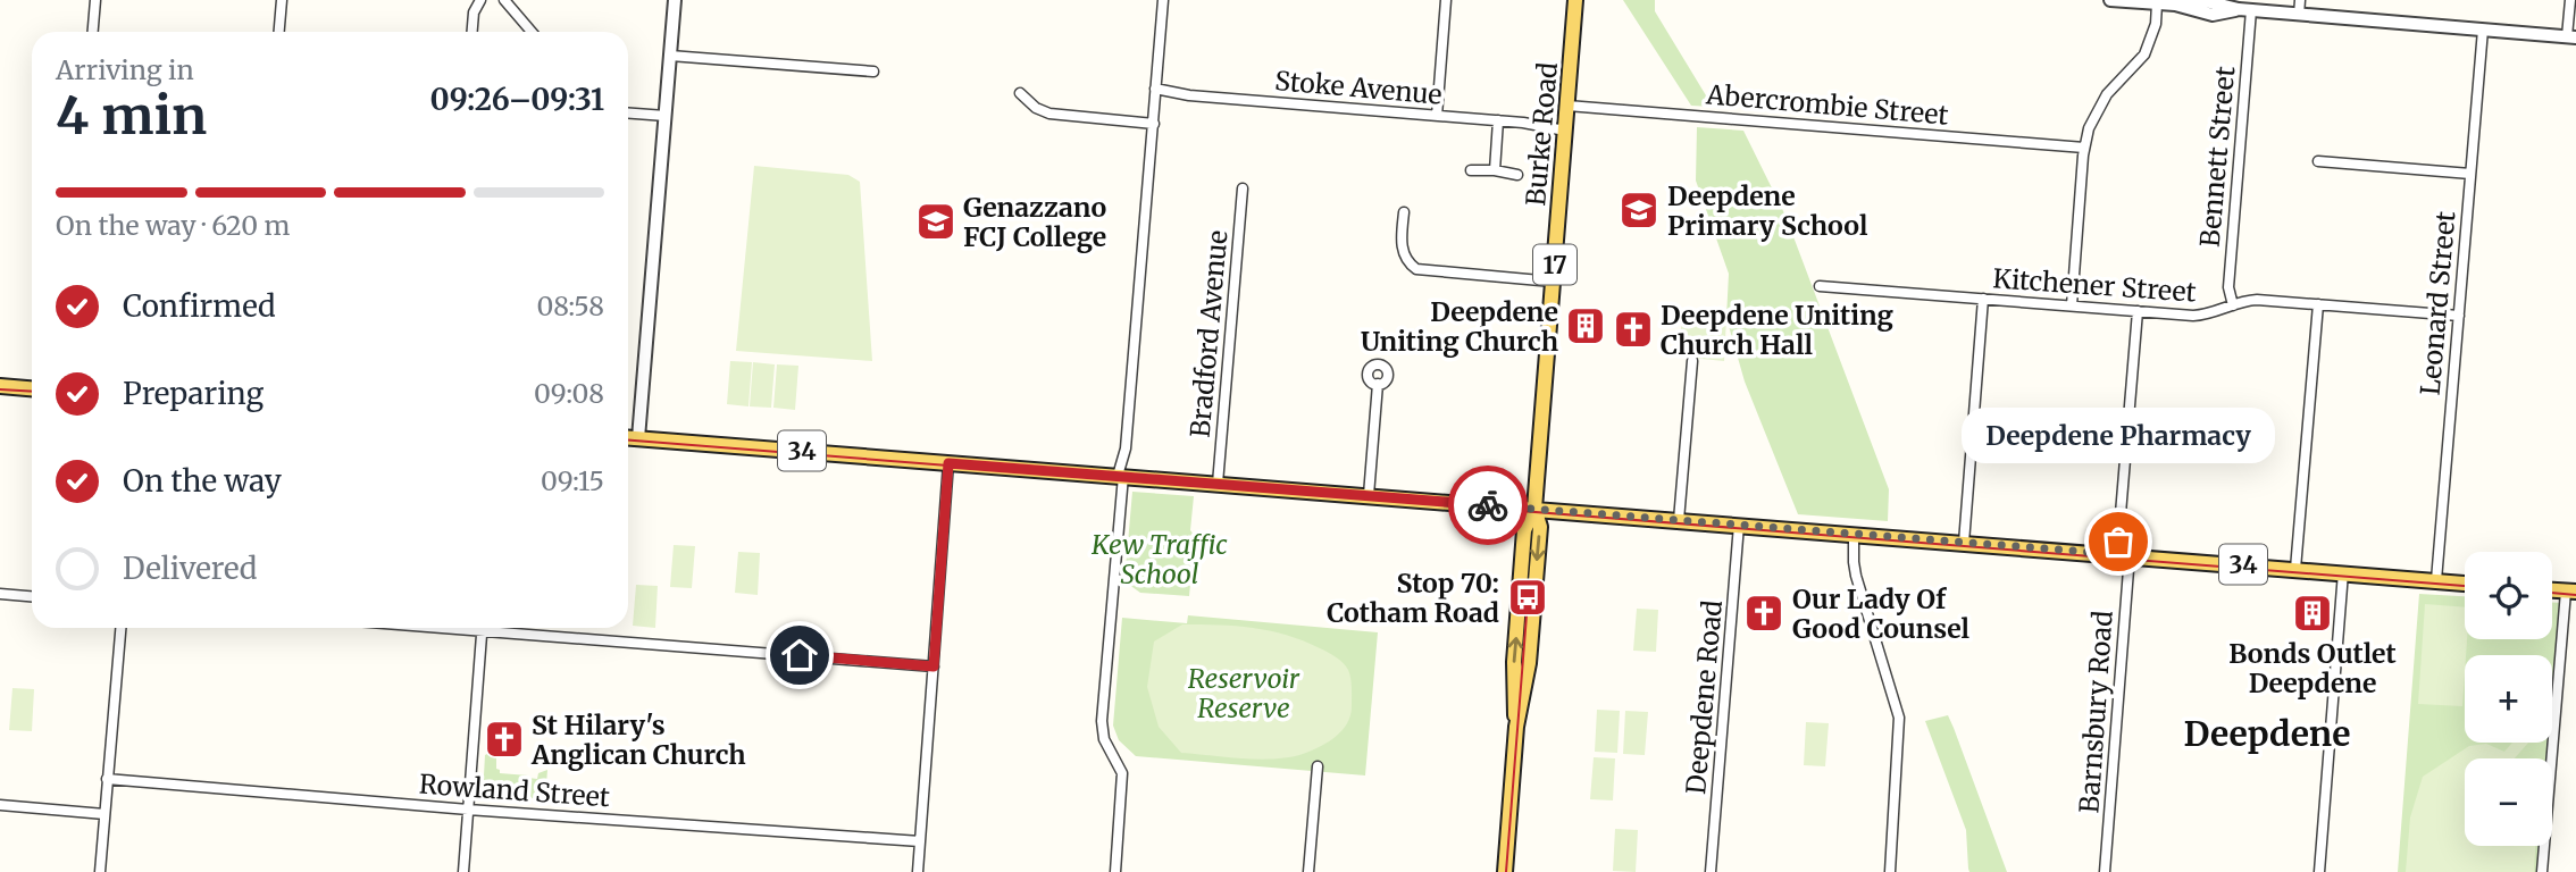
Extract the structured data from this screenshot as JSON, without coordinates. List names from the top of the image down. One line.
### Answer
{"streets":{"main road":["Burke Road","17","34"],"street":["Stoke Avenue","Abercrombie Street","Bennett Street","Kitchener Street","Leonard Street","Bradford Avenue","Deepdene Road","Barnsbury Road","Rowland Street"]},"crossings":[["Stoke Avenue","Burke Road"],["Abercrombie Street","Burke Road"],["Burke Road","34"],["Bennett Street","Kitchener Street"],["Kitchener Street","Leonard Street"],["Kitchener Street","Barnsbury Road"],["Leonard Street","34"],["Bradford Avenue","34"],["34","Deepdene Road"],["34","Barnsbury Road"]],"districts":["Deepdene"],"parks":["Kew Traffic School","Reservoir Reserve"],"places":{"school or university":["Deepdene Primary School","Genazzano FCJ College"],"building":["Deepdene Uniting Church","Bonds Outlet Deepdene"],"church":["Deepdene Uniting Church Hall","Our Lady Of Good Counsel","St Hilary's Anglican Church"],"other":["Deepdene Pharmacy"],"bus stop":["Stop 70: Cotham Road"]},"page":{"heading":["4 min","Arriving in","09:26–09:31"],"bar":"On the way · 620 m","list":[["Confirmed","08:58"],["Preparing","09:08"],["On the way","09:15"],"Delivered"],"bubble":"Deepdene Pharmacy","map_buttons":["+","−"]}}
